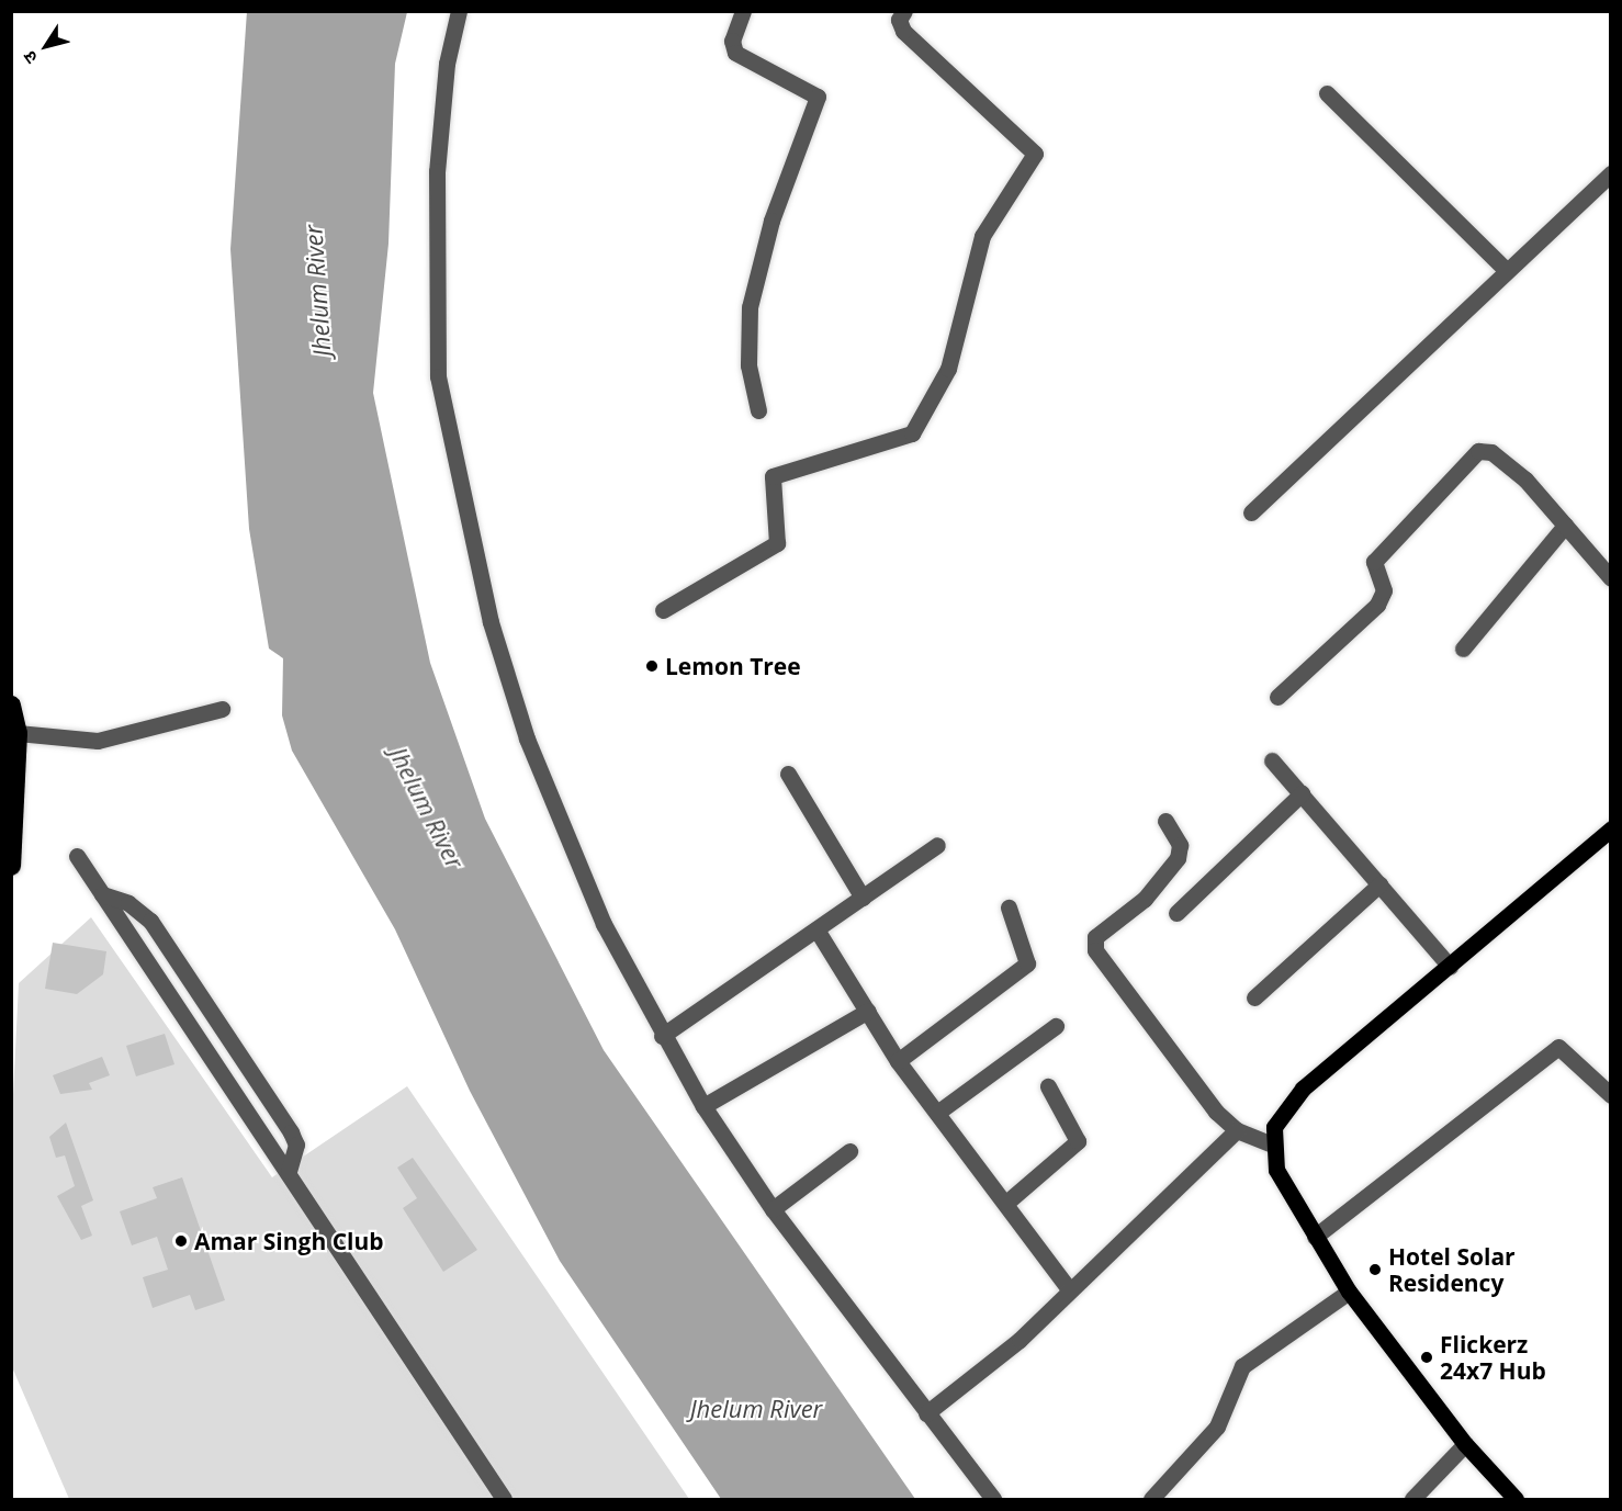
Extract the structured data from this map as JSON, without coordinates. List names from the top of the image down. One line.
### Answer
{"water":["Jhelum River"],"places":["Lemon Tree","Amar Singh Club","Hotel Solar Residency","Flickerz 24x7 Hub"],"north":"bottom left"}
